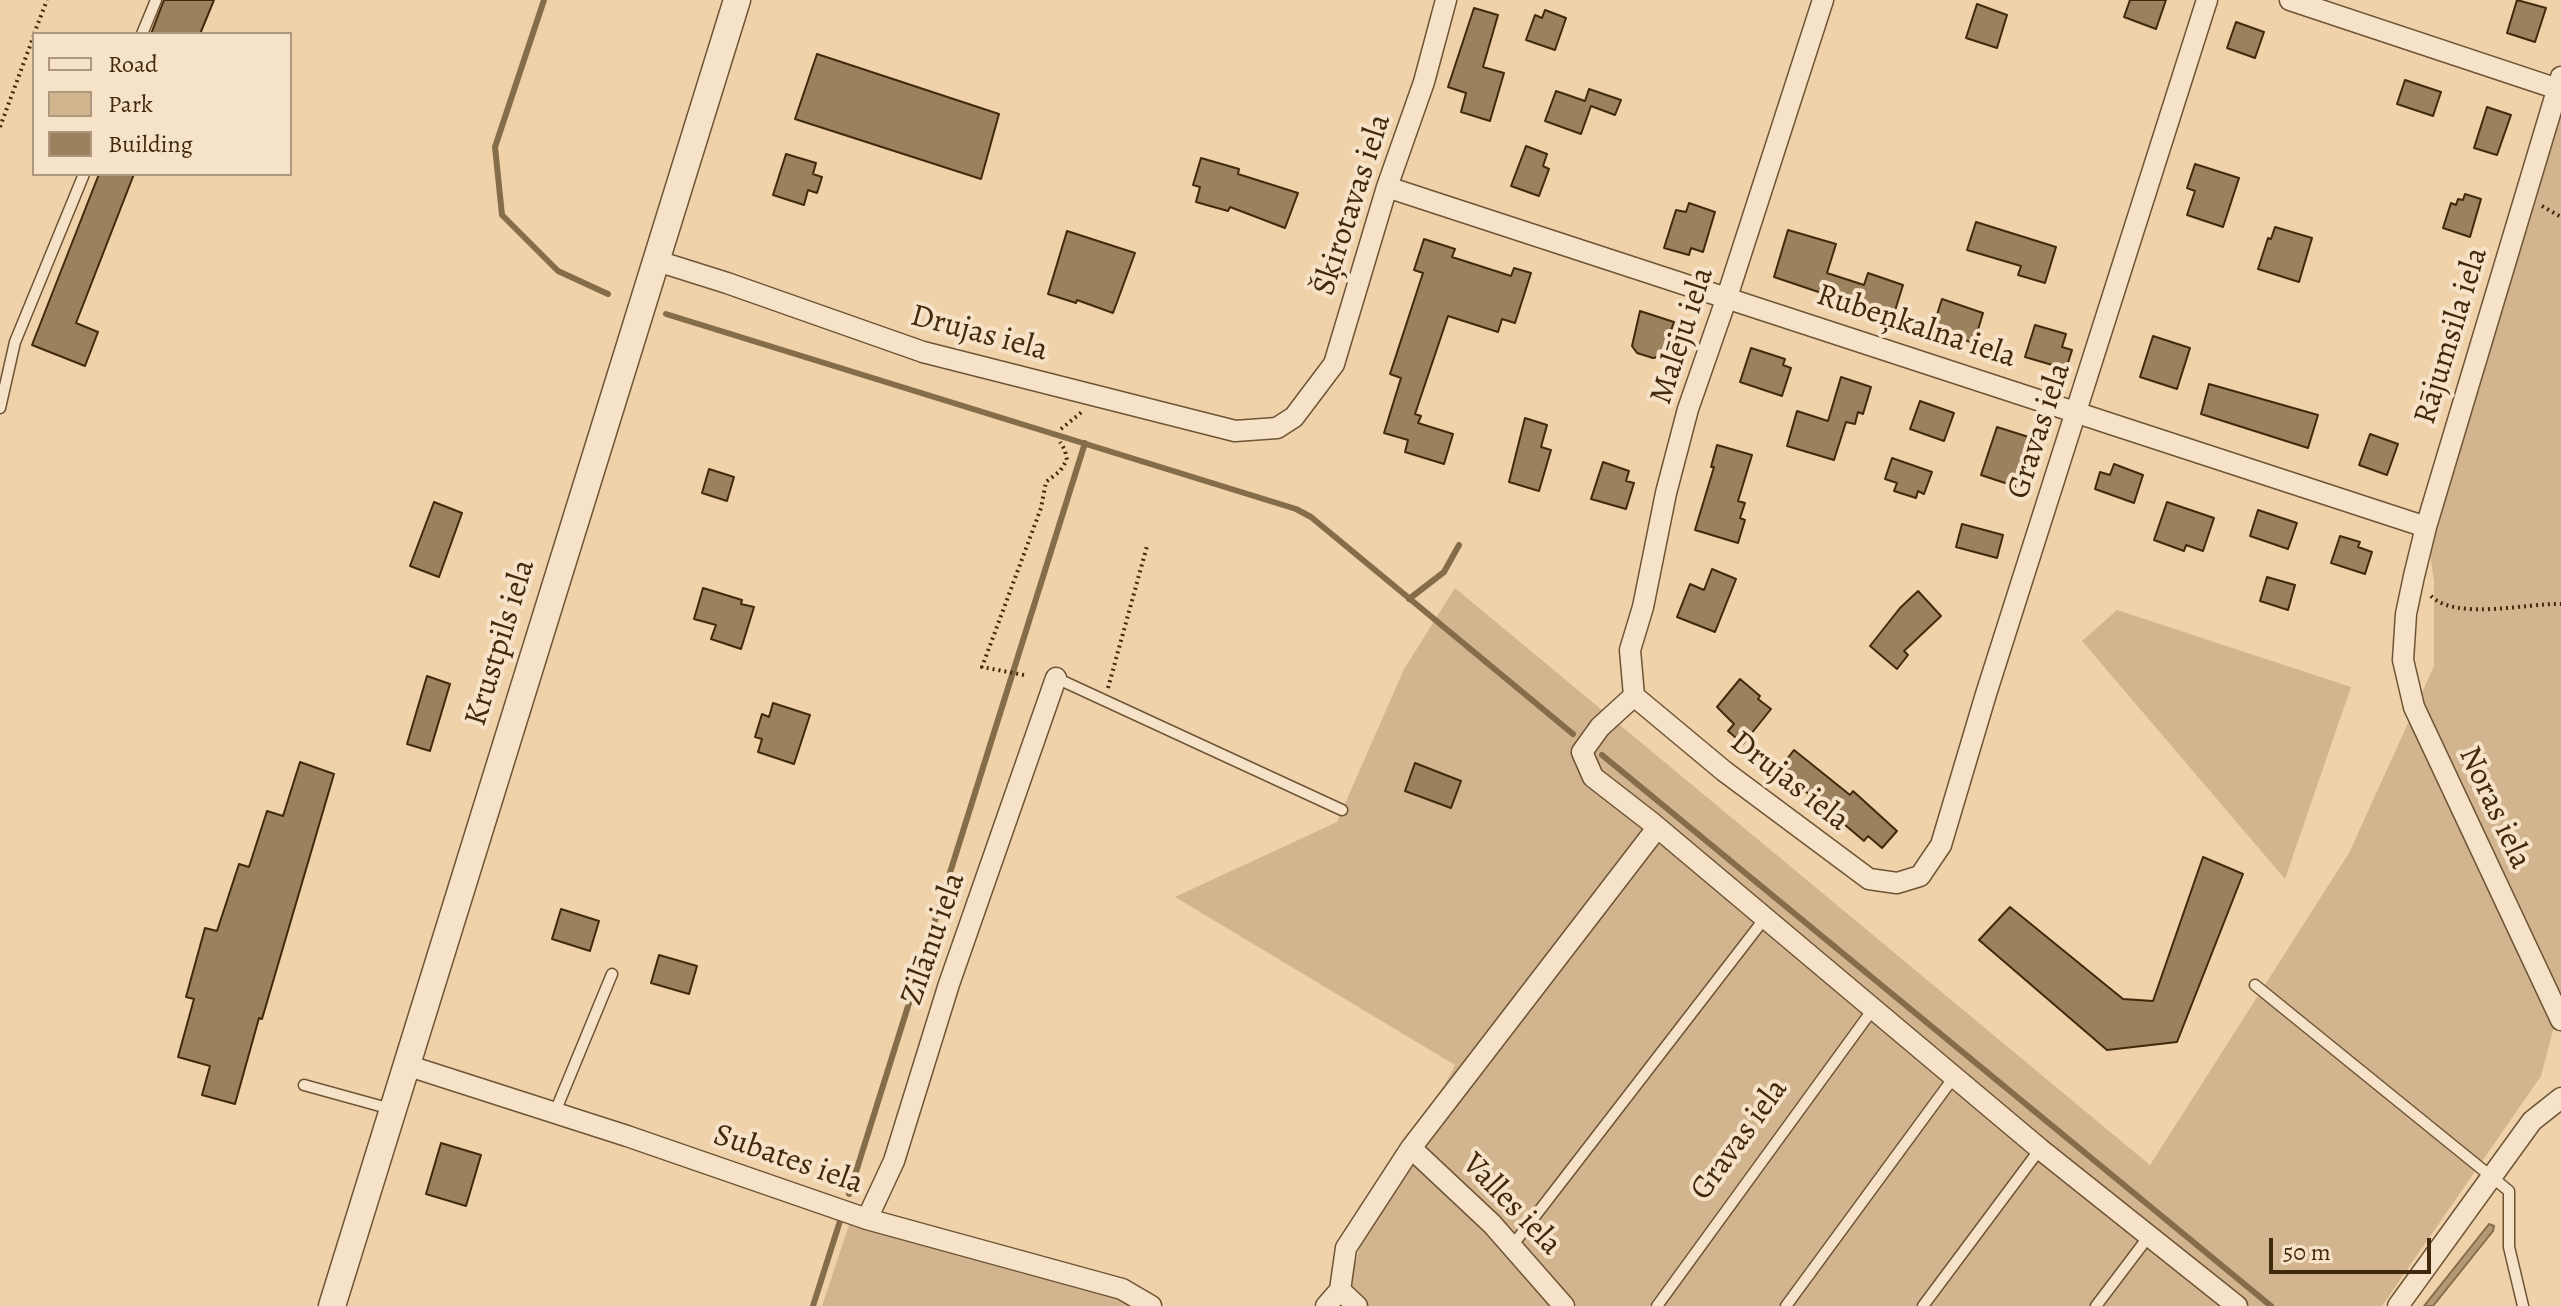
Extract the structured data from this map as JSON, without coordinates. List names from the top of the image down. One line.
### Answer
{"streets":{"street":["Šķirotavas iela","Rubeņkalna iela","Drujas iela","Malēju iela","Rājumsila iela","Gravas iela","Krustpils iela","Noras iela","Zilānu iela","Subates iela","Valles iela"]},"crossings":[["Šķirotavas iela","Rubeņkalna iela"],["Šķirotavas iela","Drujas iela"],["Rubeņkalna iela","Malēju iela"],["Rubeņkalna iela","Rājumsila iela"],["Rubeņkalna iela","Gravas iela"],["Drujas iela","Malēju iela"],["Drujas iela","Gravas iela"],["Drujas iela","Krustpils iela"],["Rājumsila iela","Noras iela"],["Krustpils iela","Subates iela"],["Zilānu iela","Subates iela"]],"legend":["Road","Park","Building"],"scale_bar":"50 m"}
